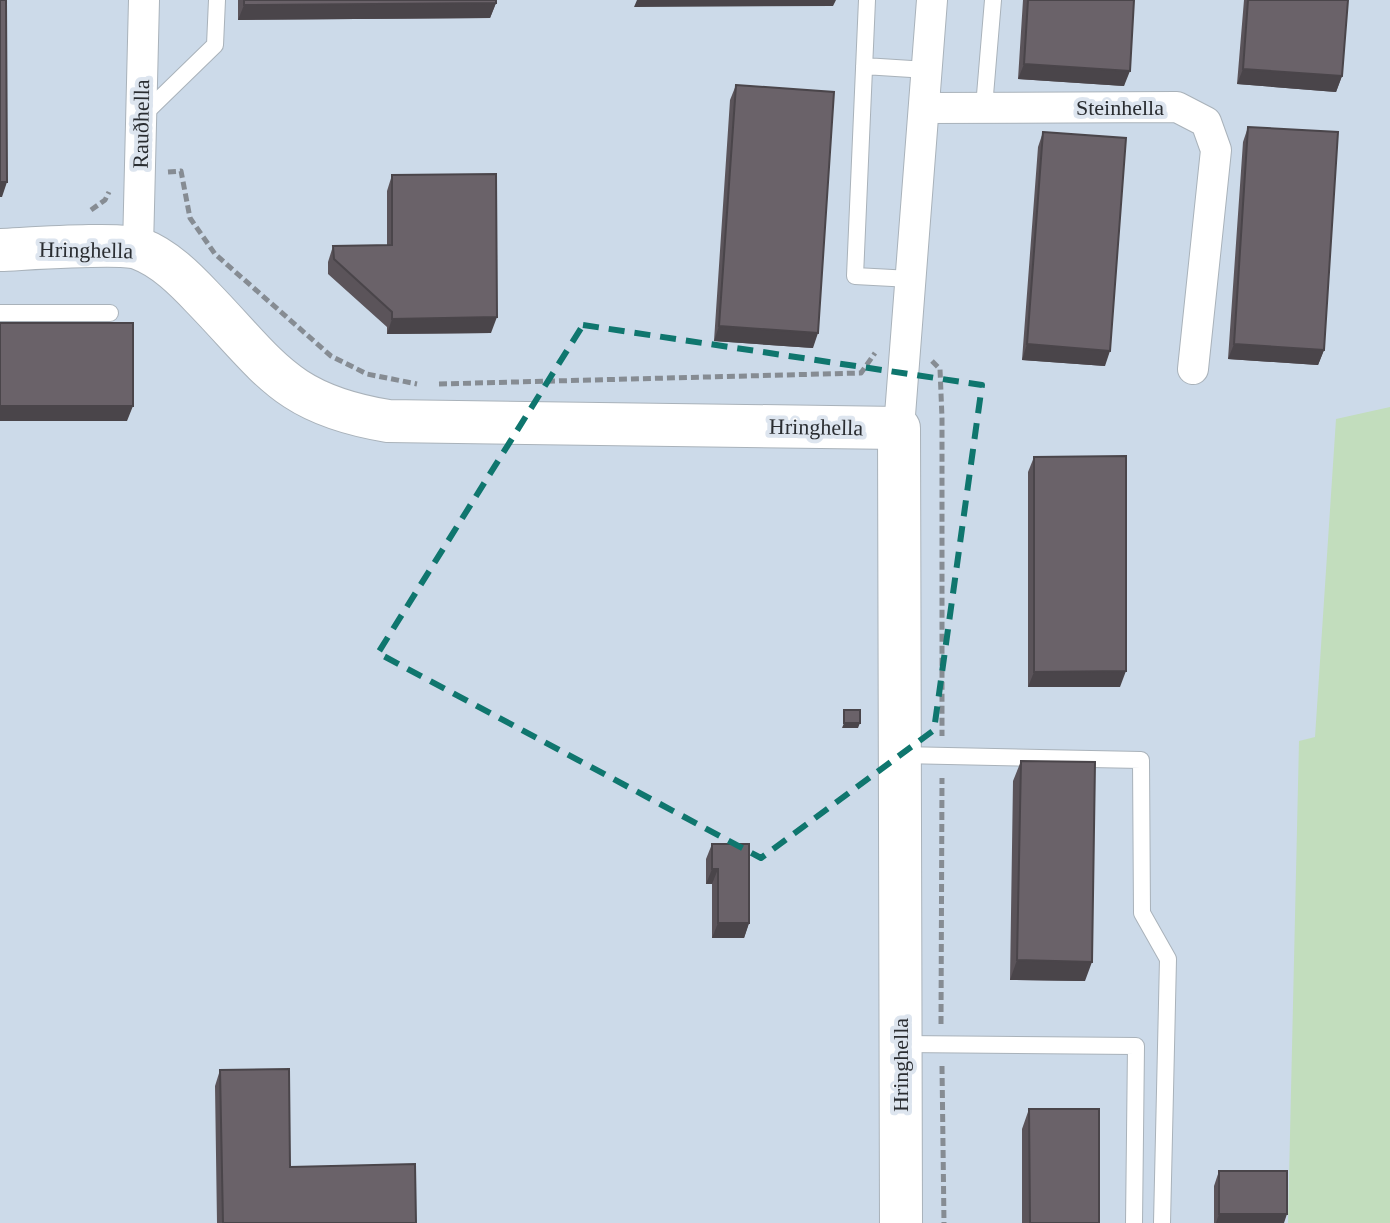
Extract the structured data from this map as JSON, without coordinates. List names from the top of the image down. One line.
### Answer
{"streets":{"street":["Steinhella","Rauðhella","Hringhella"]},"crossings":[["Rauðhella","Hringhella"]]}
